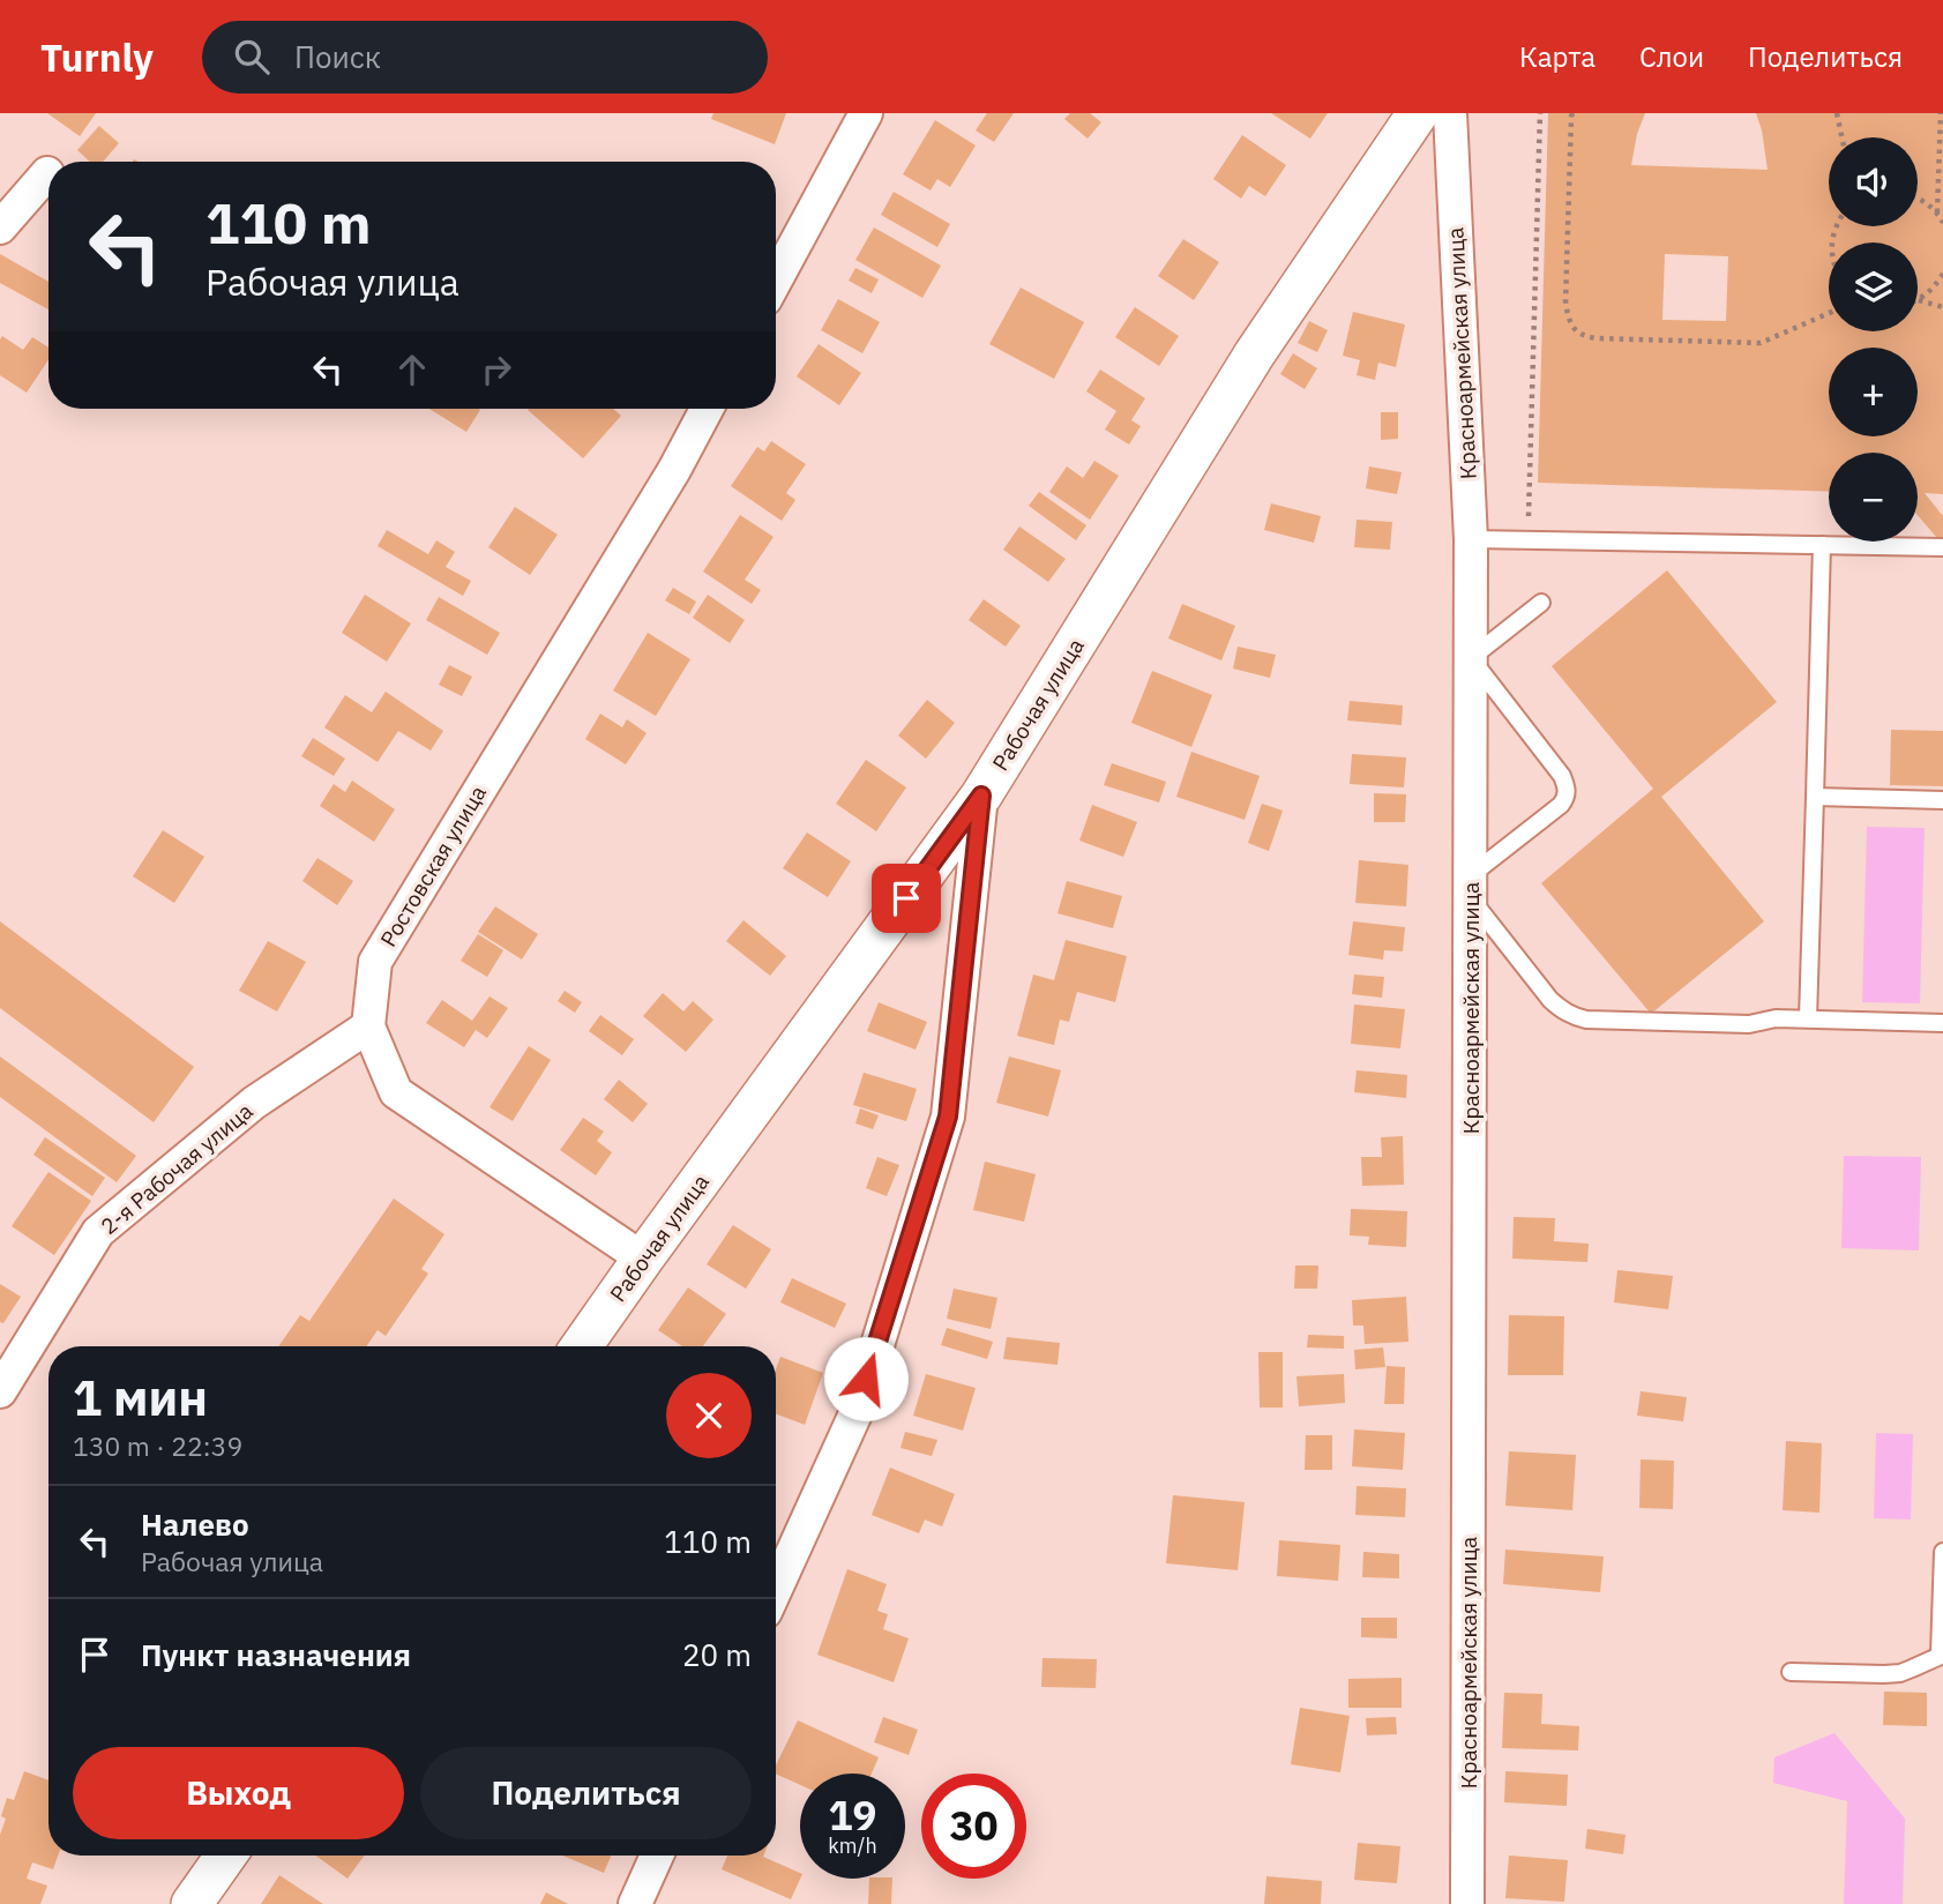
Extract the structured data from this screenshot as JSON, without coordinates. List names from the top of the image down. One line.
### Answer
{"streets":{"street":["Красноармейская улица","Рабочая улица","Ростовская улица","2-я Рабочая улица"]},"crossings":[["Рабочая улица","Ростовская улица"],["Ростовская улица","2-я Рабочая улица"]],"page":{"header":"Turnly","search":"Поиск","nav":["Карта","Слои","Поделиться"],"map_buttons":["+","−"],"turn":["110 m","Рабочая улица"],"heading":["1 мин","130 m · 22:39"],"list":[{"name":"Налево","note":"Рабочая улица","value":"110 m"},{"name":"Пункт назначения","value":"20 m"}],"buttons":["Выход","Поделиться"],"speed":"19 km/h","limit":"30"}}
